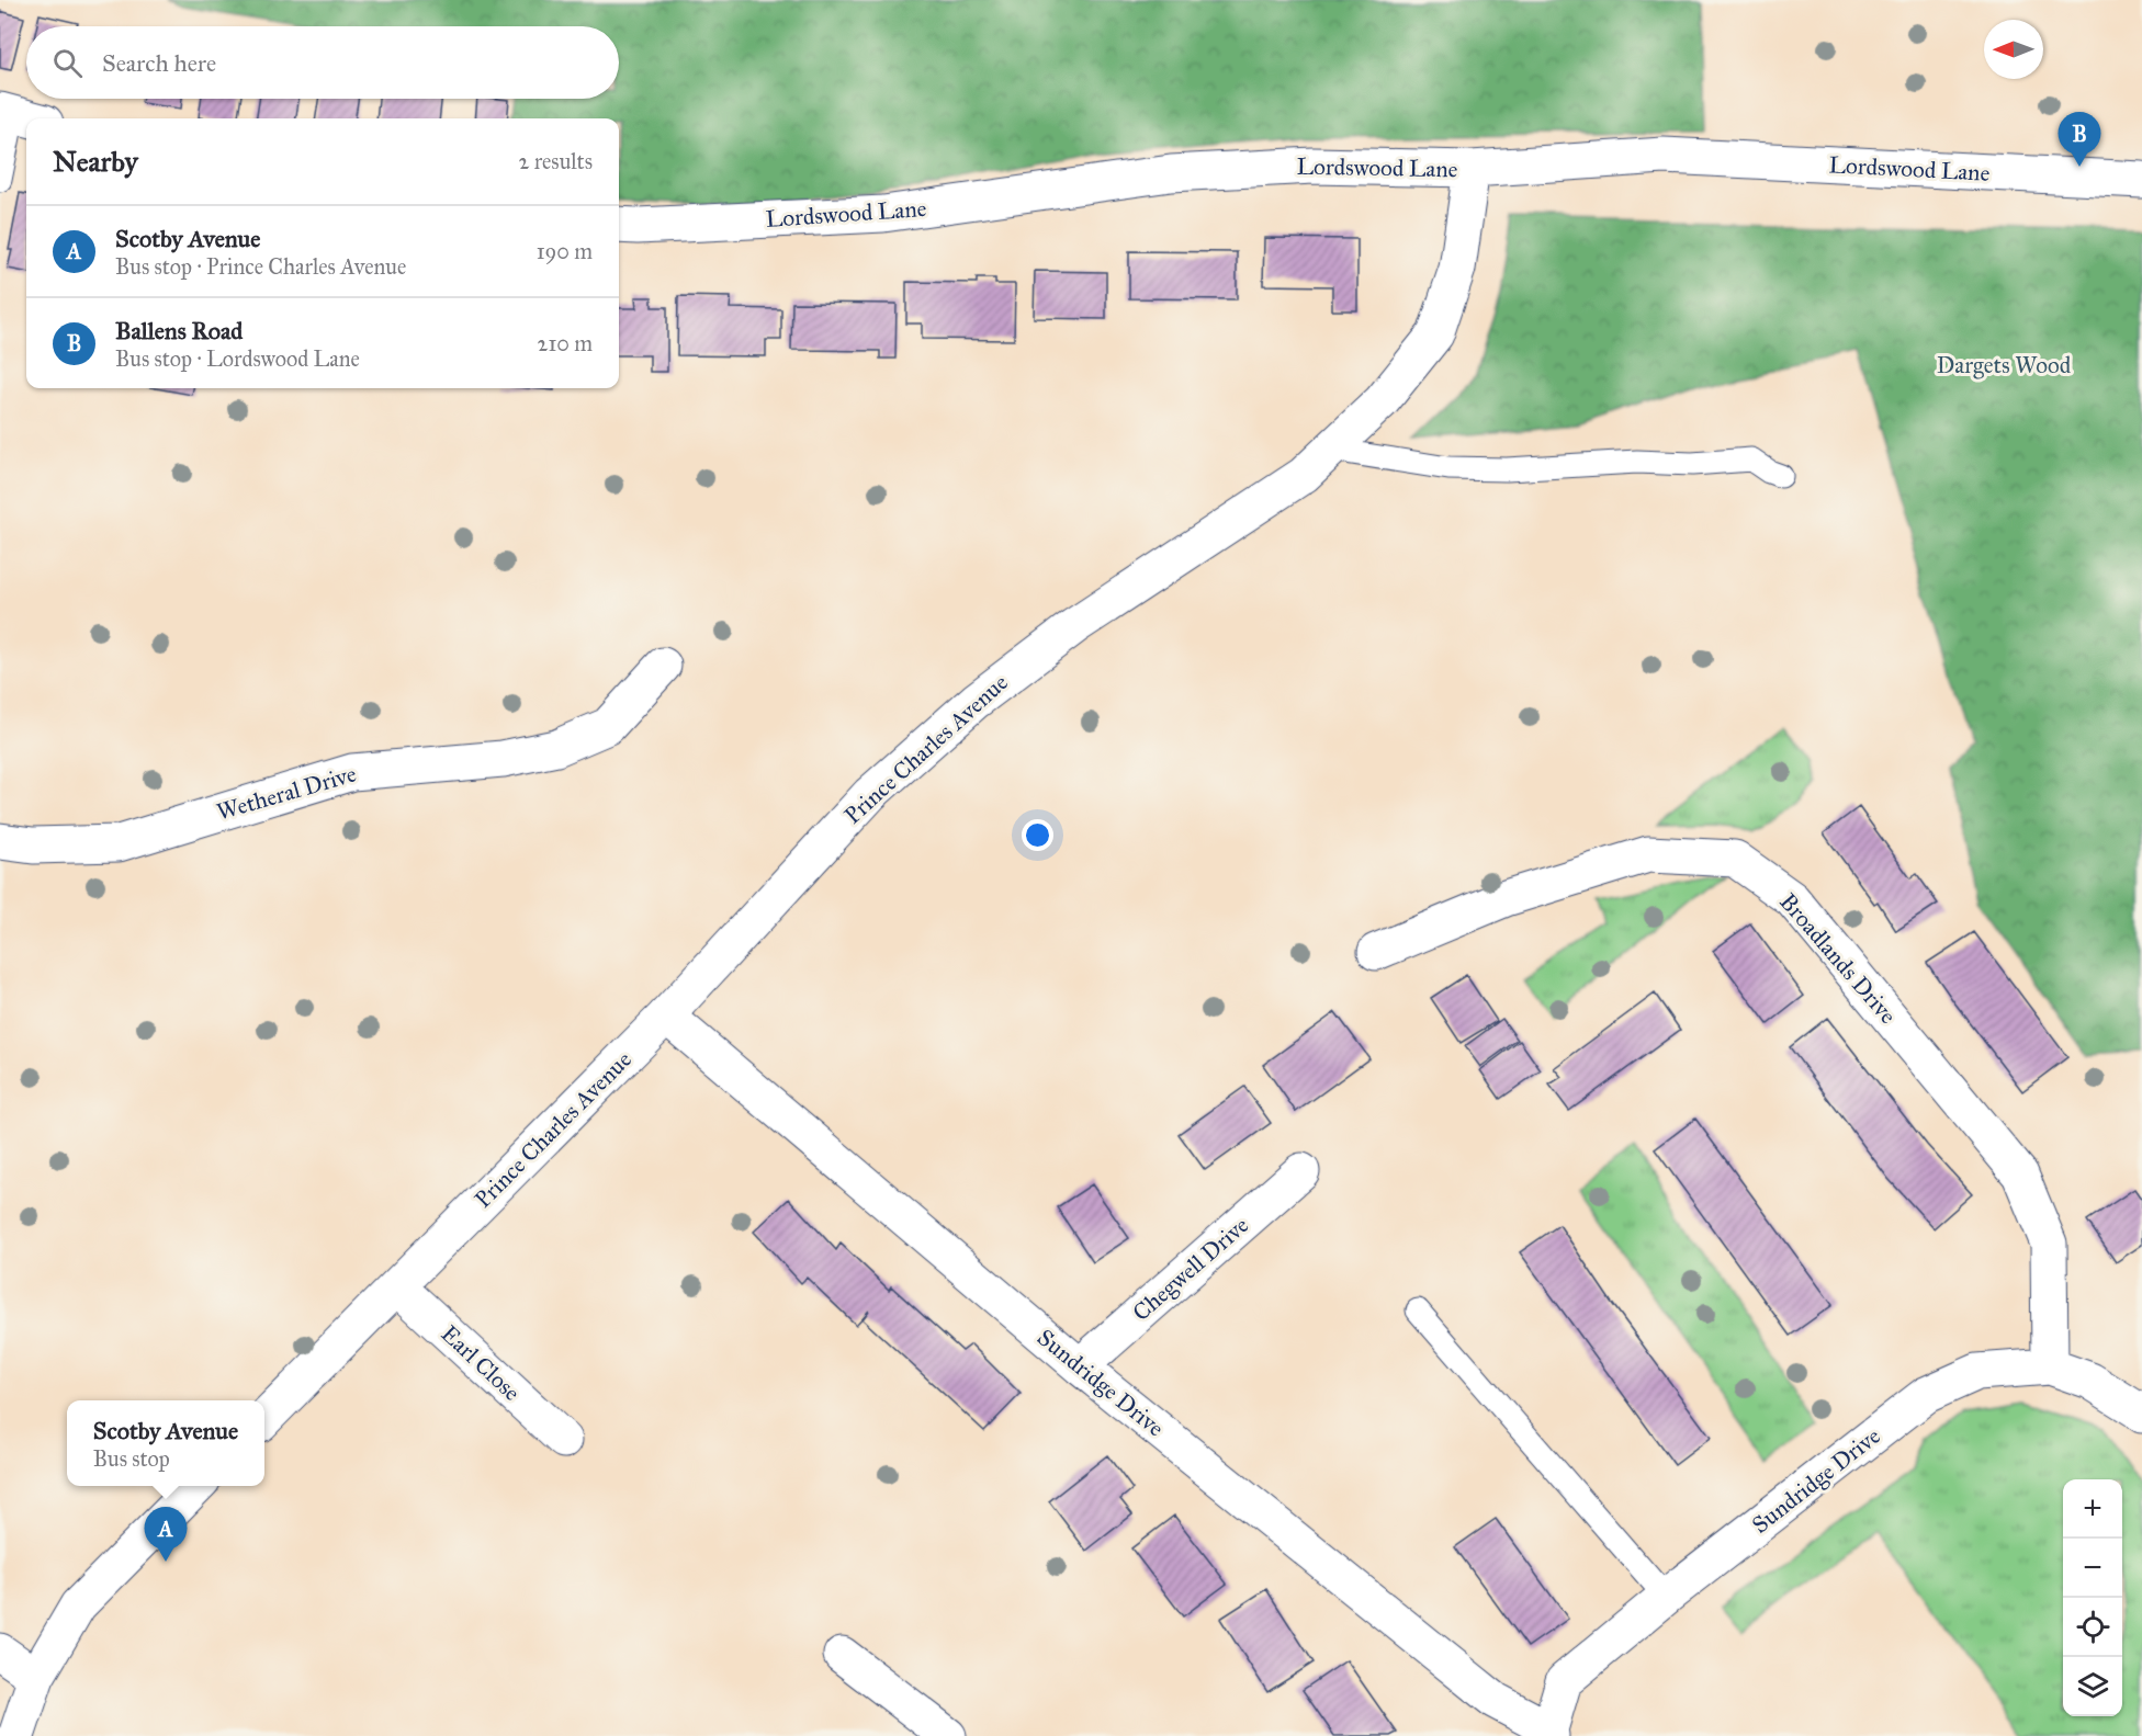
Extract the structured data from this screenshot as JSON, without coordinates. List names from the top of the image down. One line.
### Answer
{"streets":{"street":["Lordswood Lane","Prince Charles Avenue","Wetheral Drive","Broadlands Drive","Chegwell Drive","Earl Close","Sundridge Drive"]},"crossings":[["Lordswood Lane","Prince Charles Avenue"],["Prince Charles Avenue","Earl Close"],["Prince Charles Avenue","Sundridge Drive"],["Broadlands Drive","Sundridge Drive"],["Chegwell Drive","Sundridge Drive"]],"parks":["Dargets Wood"],"north":"left","page":{"search":"Search here","pins":["B","A"],"heading":["Nearby","2 results"],"list":[{"mark":"A","name":"Scotby Avenue","note":"Bus stop · Prince Charles Avenue","value":"190 m"},{"mark":"B","name":"Ballens Road","note":"Bus stop · Lordswood Lane","value":"210 m"}],"popup":["Scotby Avenue","Bus stop"],"map_buttons":["+","−"]}}
